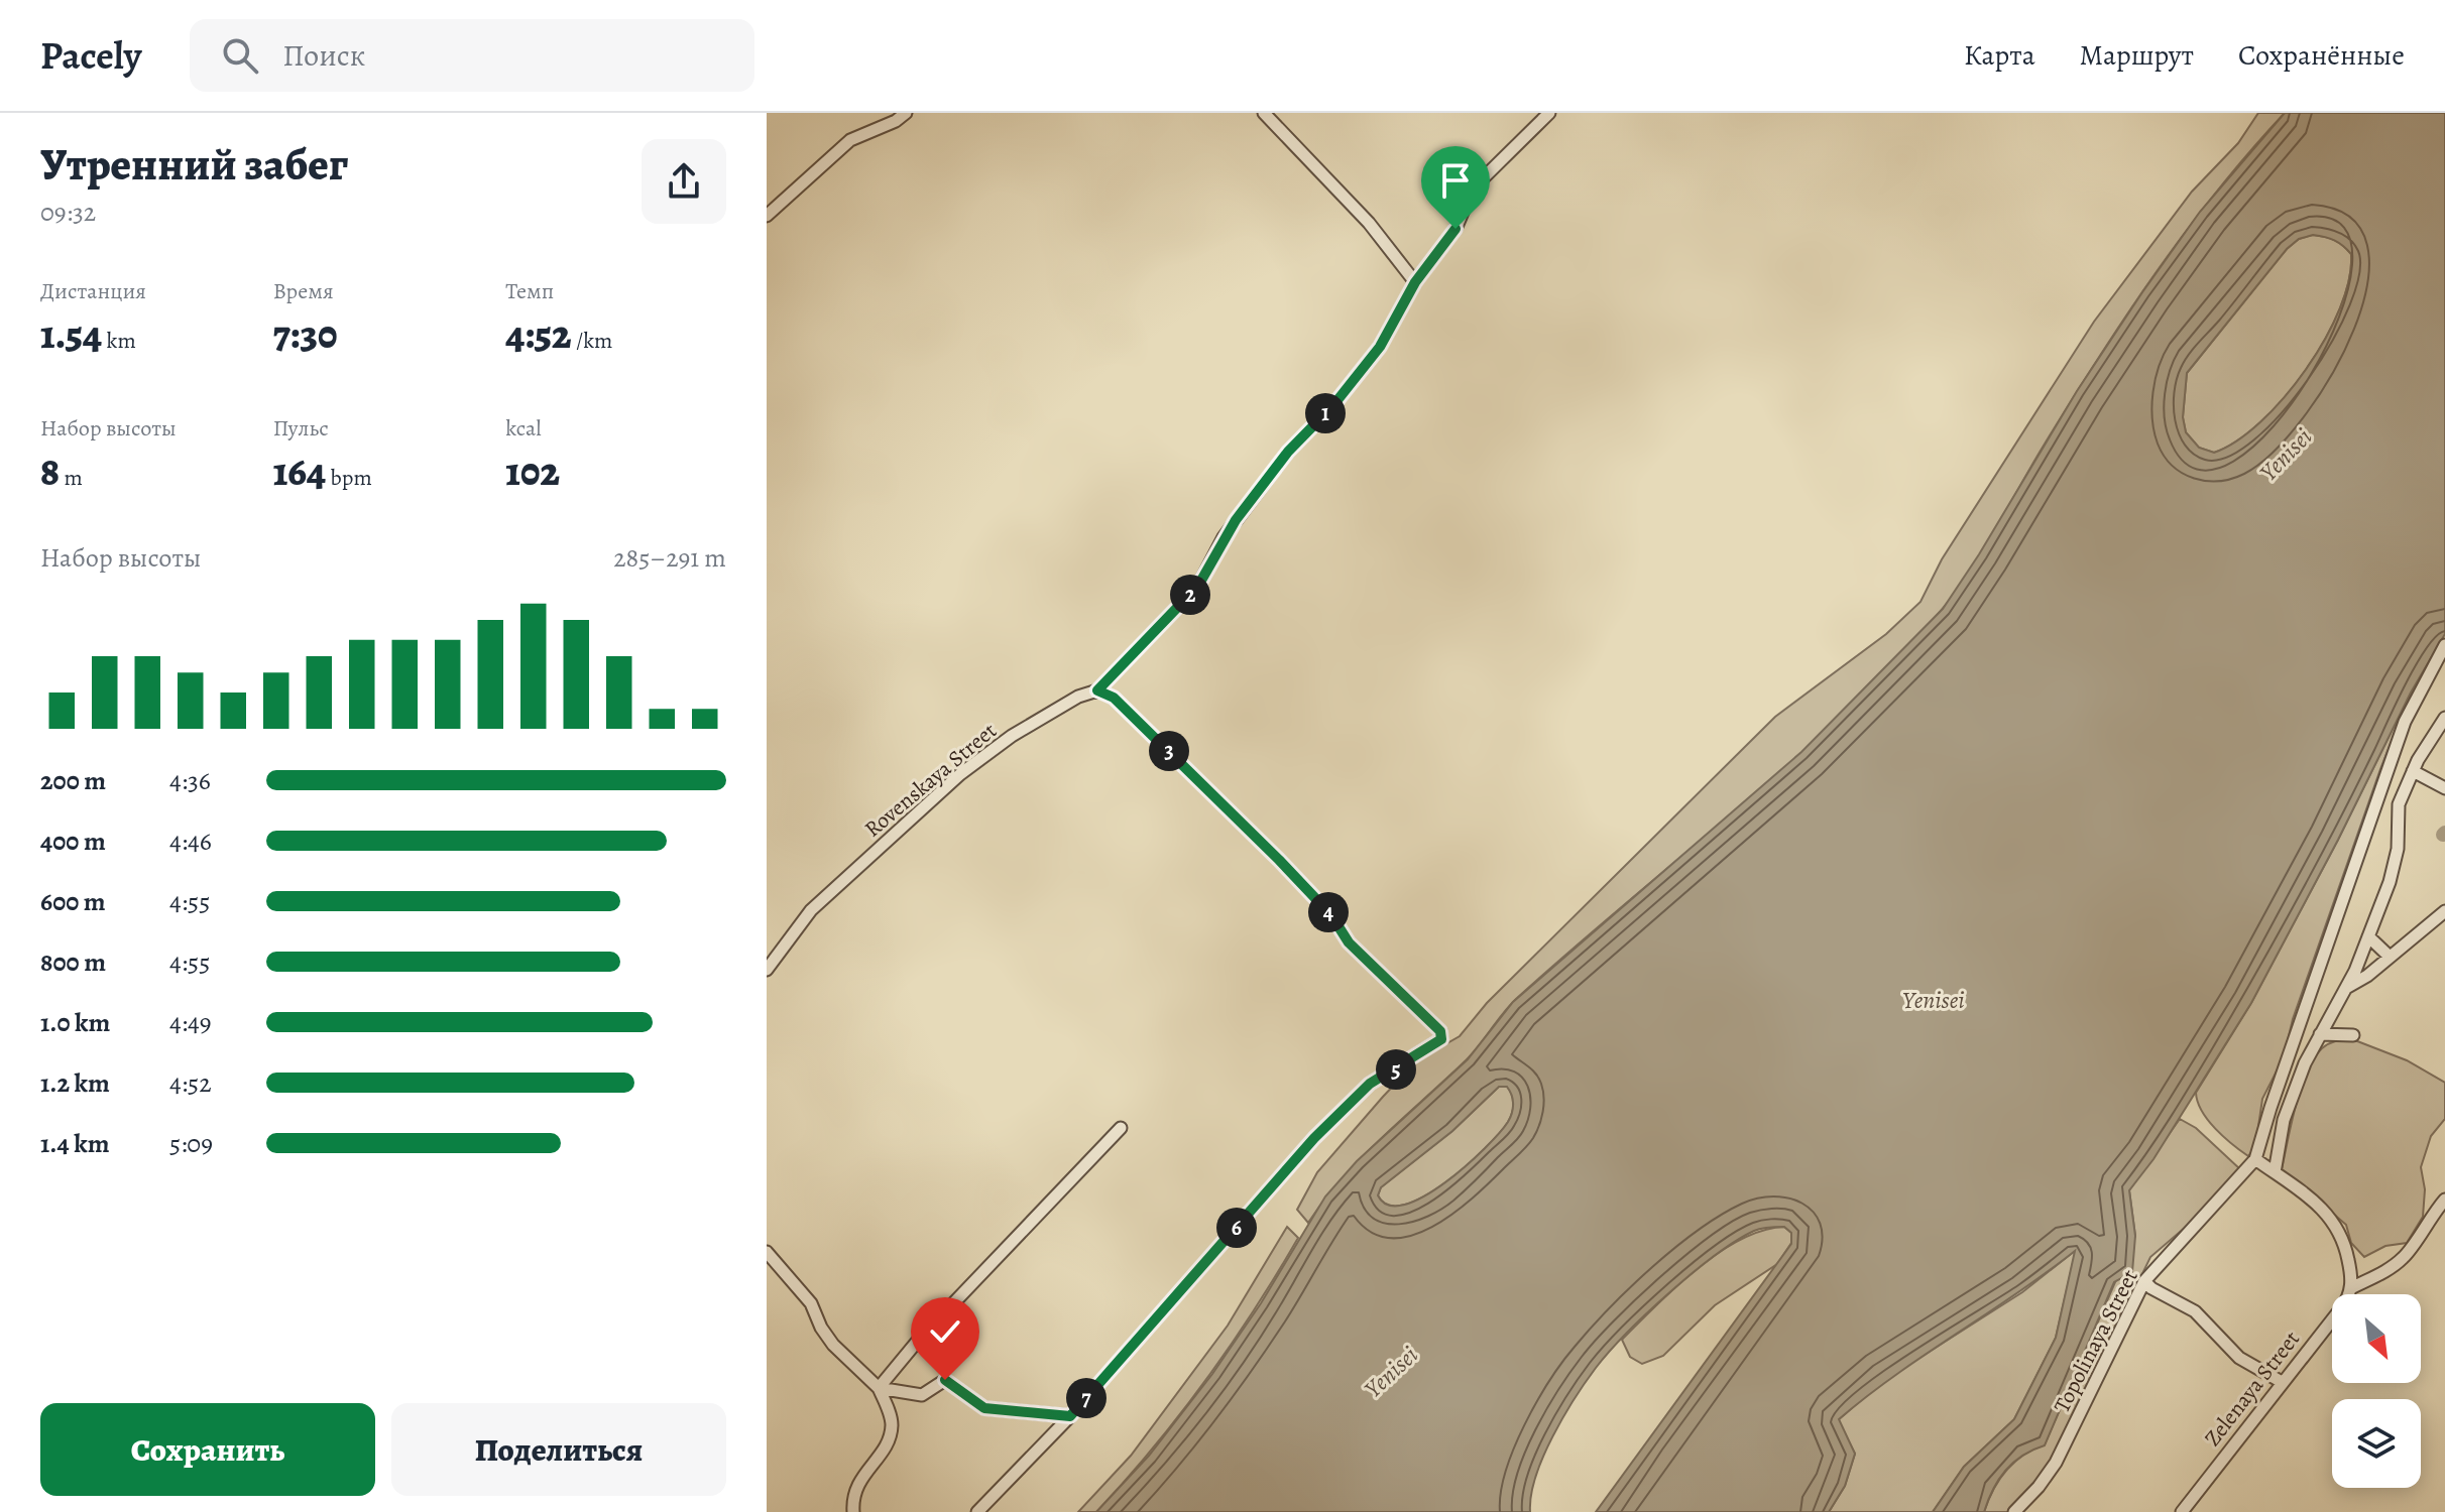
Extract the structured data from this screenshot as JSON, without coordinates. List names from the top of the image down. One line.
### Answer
{"streets":{"street":["Rovenskaya Street","Topolinaya Street","Zelenaya Street"]},"water":["Yenisei"],"north":"bottom right","page":{"header":"Pacely","search":"Поиск","nav":["Карта","Маршрут","Сохранённые"],"heading":["Утренний забег","09:32"],"stats":[["Дистанция","1.54 km"],["Время","7:30"],["Темп","4:52 /km"],["Набор высоты","8 m"],["Пульс","164 bpm"],["kcal","102"]],"pins":["1","2","3","4","5","6","7"],"chart":["Набор высоты","285–291 m"],"list":[{"name":"200 m","note":"4:36"},{"name":"400 m","note":"4:46"},{"name":"600 m","note":"4:55"},{"name":"800 m","note":"4:55"},{"name":"1.0 km","note":"4:49"},{"name":"1.2 km","note":"4:52"},{"name":"1.4 km","note":"5:09"}],"buttons":["Сохранить","Поделиться"]}}
